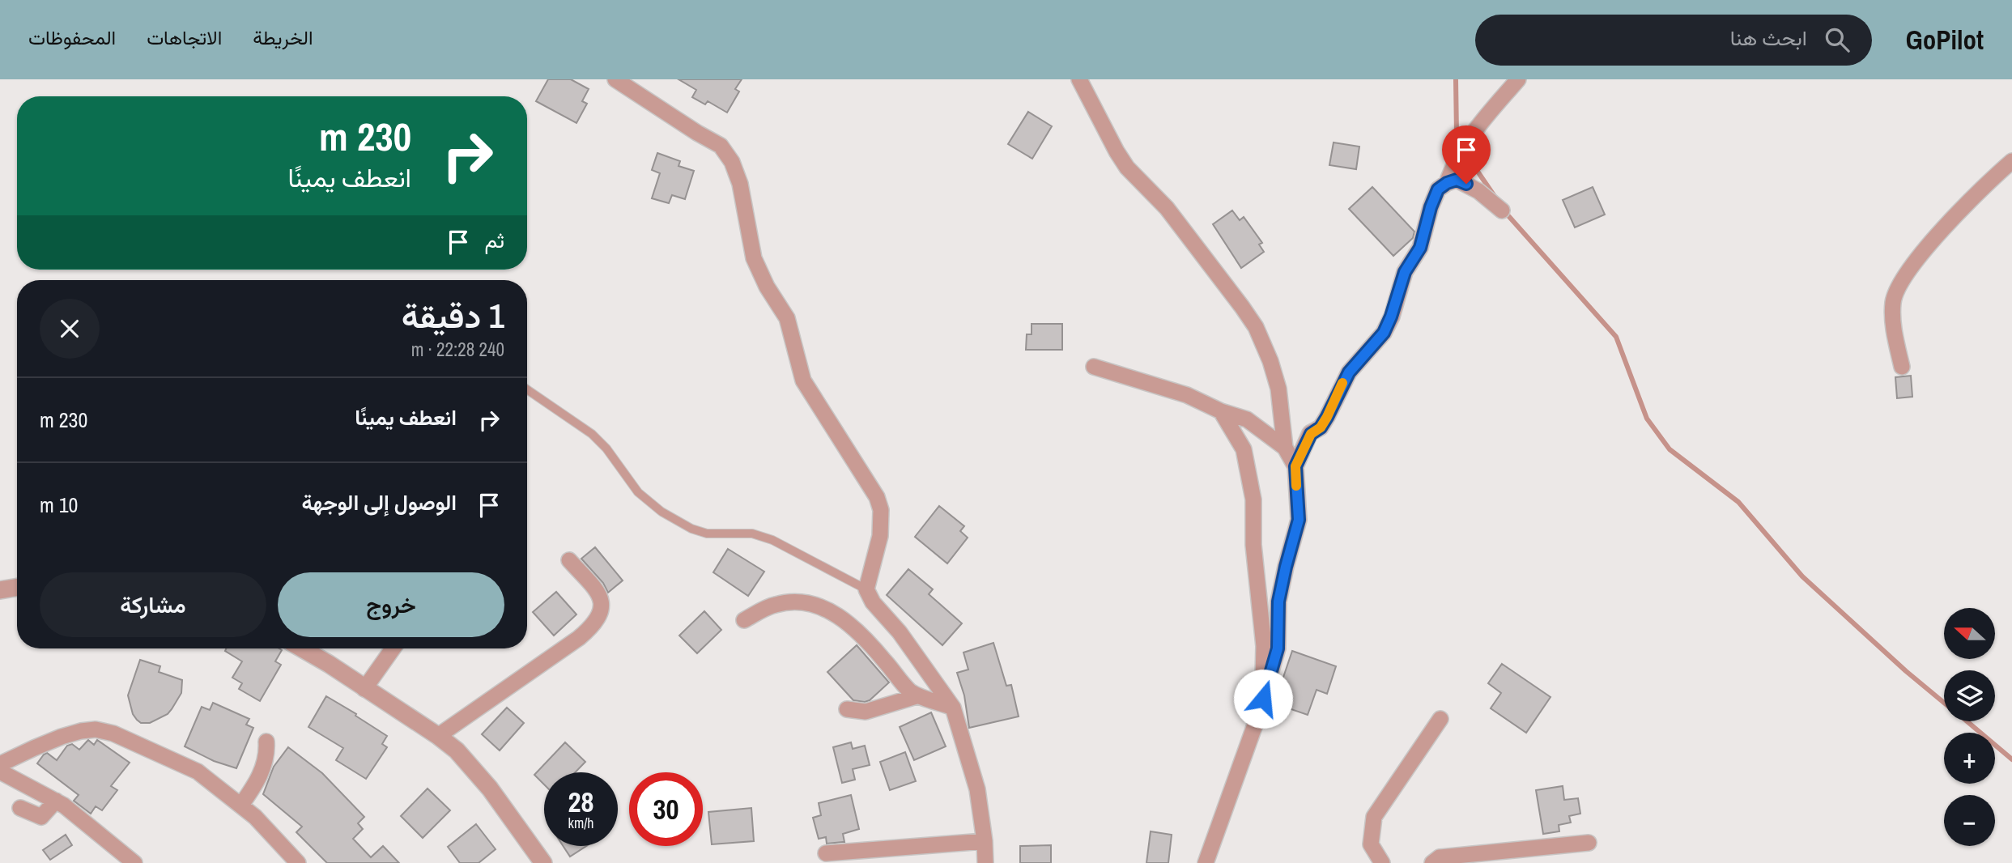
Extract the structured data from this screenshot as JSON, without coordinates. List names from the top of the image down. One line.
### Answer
{"north":"left","page":{"header":"GoPilot","search":"ابحث هنا","nav":["الخريطة","الاتجاهات","المحفوظات"],"turn":["230 m","انعطف يمينًا"],"then":"ثم","heading":["1 دقيقة","240 m · 22:28"],"list":[{"name":"انعطف يمينًا","value":"230 m"},{"name":"الوصول إلى الوجهة","value":"10 m"}],"buttons":["خروج","مشاركة"],"map_buttons":["+","−"],"speed":"28 km/h","limit":"30"}}
